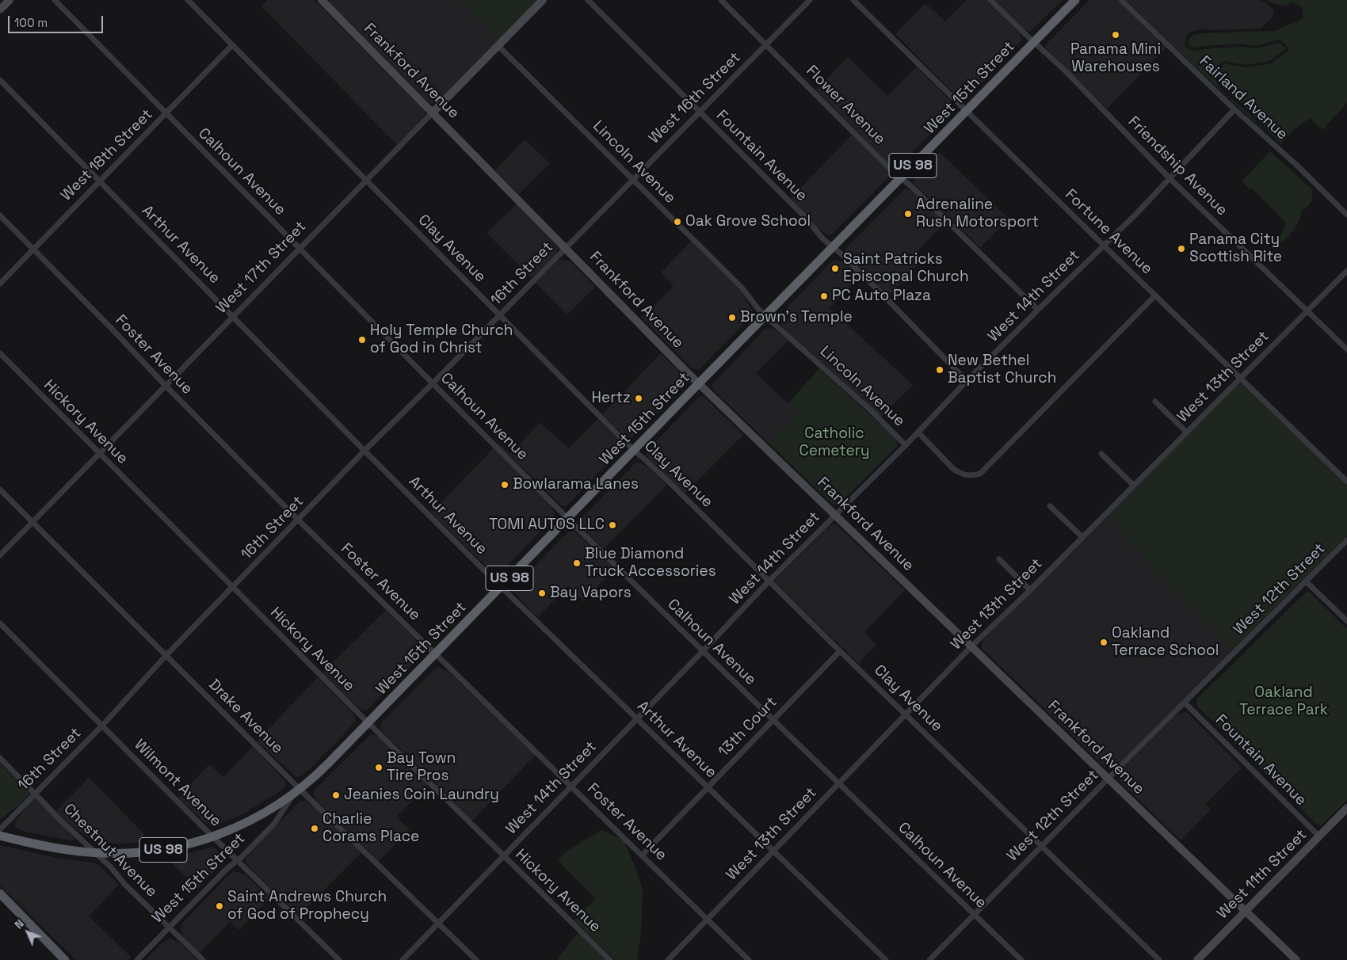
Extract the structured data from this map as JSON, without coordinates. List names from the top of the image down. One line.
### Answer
{"streets":{"highway":["West 15th Street","US 98"],"main road":["Frankford Avenue","West 17th Street","West 11th Street"],"street":["West 16th Street","Fairland Avenue","Flower Avenue","West 18th Street","Fountain Avenue","Lincoln Avenue","Friendship Avenue","Calhoun Avenue","Fortune Avenue","Arthur Avenue","Clay Avenue","16th Street","West 14th Street","Foster Avenue","West 13th Street","Hickory Avenue","West 12th Street","Drake Avenue","13th Court","Wilmont Avenue","Chestnut Avenue"]},"crossings":[["Frankford Avenue","West 15th Street"],["Frankford Avenue","West 16th Street"],["Frankford Avenue","West 17th Street"],["Frankford Avenue","16th Street"],["Frankford Avenue","West 14th Street"],["Frankford Avenue","West 13th Street"],["Frankford Avenue","West 12th Street"],["Frankford Avenue","West 11th Street"],["West 15th Street","Flower Avenue"],["West 15th Street","Fountain Avenue"],["West 15th Street","Lincoln Avenue"],["West 15th Street","US 98"],["West 15th Street","Friendship Avenue"],["West 15th Street","Calhoun Avenue"],["West 15th Street","Fortune Avenue"],["West 15th Street","Arthur Avenue"],["West 15th Street","Clay Avenue"],["West 15th Street","Foster Avenue"],["West 15th Street","Hickory Avenue"],["West 15th Street","Drake Avenue"],["West 15th Street","Wilmont Avenue"],["West 15th Street","Chestnut Avenue"],["West 16th Street","Flower Avenue"],["West 16th Street","Fountain Avenue"],["West 16th Street","Lincoln Avenue"],["West 16th Street","16th Street"],["Fairland Avenue","West 14th Street"],["Flower Avenue","West 14th Street"],["West 18th Street","Calhoun Avenue"],["West 18th Street","Arthur Avenue"],["West 18th Street","Clay Avenue"],["West 18th Street","Foster Avenue"],["Fountain Avenue","West 14th Street"],["Fountain Avenue","West 12th Street"],["Fountain Avenue","West 11th Street"],["Lincoln Avenue","West 17th Street"],["Lincoln Avenue","West 14th Street"],["US 98","Drake Avenue"],["US 98","Wilmont Avenue"],["US 98","Chestnut Avenue"],["Friendship Avenue","West 14th Street"],["Friendship Avenue","West 13th Street"],["Calhoun Avenue","West 17th Street"],["Calhoun Avenue","16th Street"],["Calhoun Avenue","West 14th Street"],["Calhoun Avenue","West 13th Street"],["Calhoun Avenue","West 12th Street"],["Calhoun Avenue","13th Court"],["Fortune Avenue","West 14th Street"],["Fortune Avenue","West 13th Street"],["Arthur Avenue","West 17th Street"],["Arthur Avenue","16th Street"],["Arthur Avenue","West 14th Street"],["Arthur Avenue","West 13th Street"],["Arthur Avenue","13th Court"],["Clay Avenue","West 17th Street"],["Clay Avenue","16th Street"],["Clay Avenue","West 14th Street"],["Clay Avenue","West 13th Street"],["Clay Avenue","West 12th Street"],["Clay Avenue","13th Court"],["West 17th Street","Foster Avenue"],["West 17th Street","Hickory Avenue"],["West 17th Street","Drake Avenue"],["16th Street","Foster Avenue"],["16th Street","Hickory Avenue"],["16th Street","Drake Avenue"],["16th Street","Wilmont Avenue"],["16th Street","Chestnut Avenue"],["West 14th Street","Foster Avenue"],["West 14th Street","Hickory Avenue"],["West 14th Street","Drake Avenue"],["Foster Avenue","West 13th Street"],["Foster Avenue","13th Court"]],"parks":["Catholic Cemetery","Oakland Terrace Park"],"places":["Panama Mini Warehouses","Adrenaline Rush Motorsport","Oak Grove School","Panama City Scottish Rite","Saint Patricks Episcopal Church","PC Auto Plaza","Brown's Temple","Holy Temple Church of God in Christ","New Bethel Baptist Church","Hertz","Bowlarama Lanes","TOMI AUTOS LLC","Blue Diamond Truck Accessories","Bay Vapors","Oakland Terrace School","Bay Town Tire Pros","Jeanies Coin Laundry","Charlie Corams Place","Saint Andrews Church of God of Prophecy"],"scale_bar":"100 m","north":"top left"}
